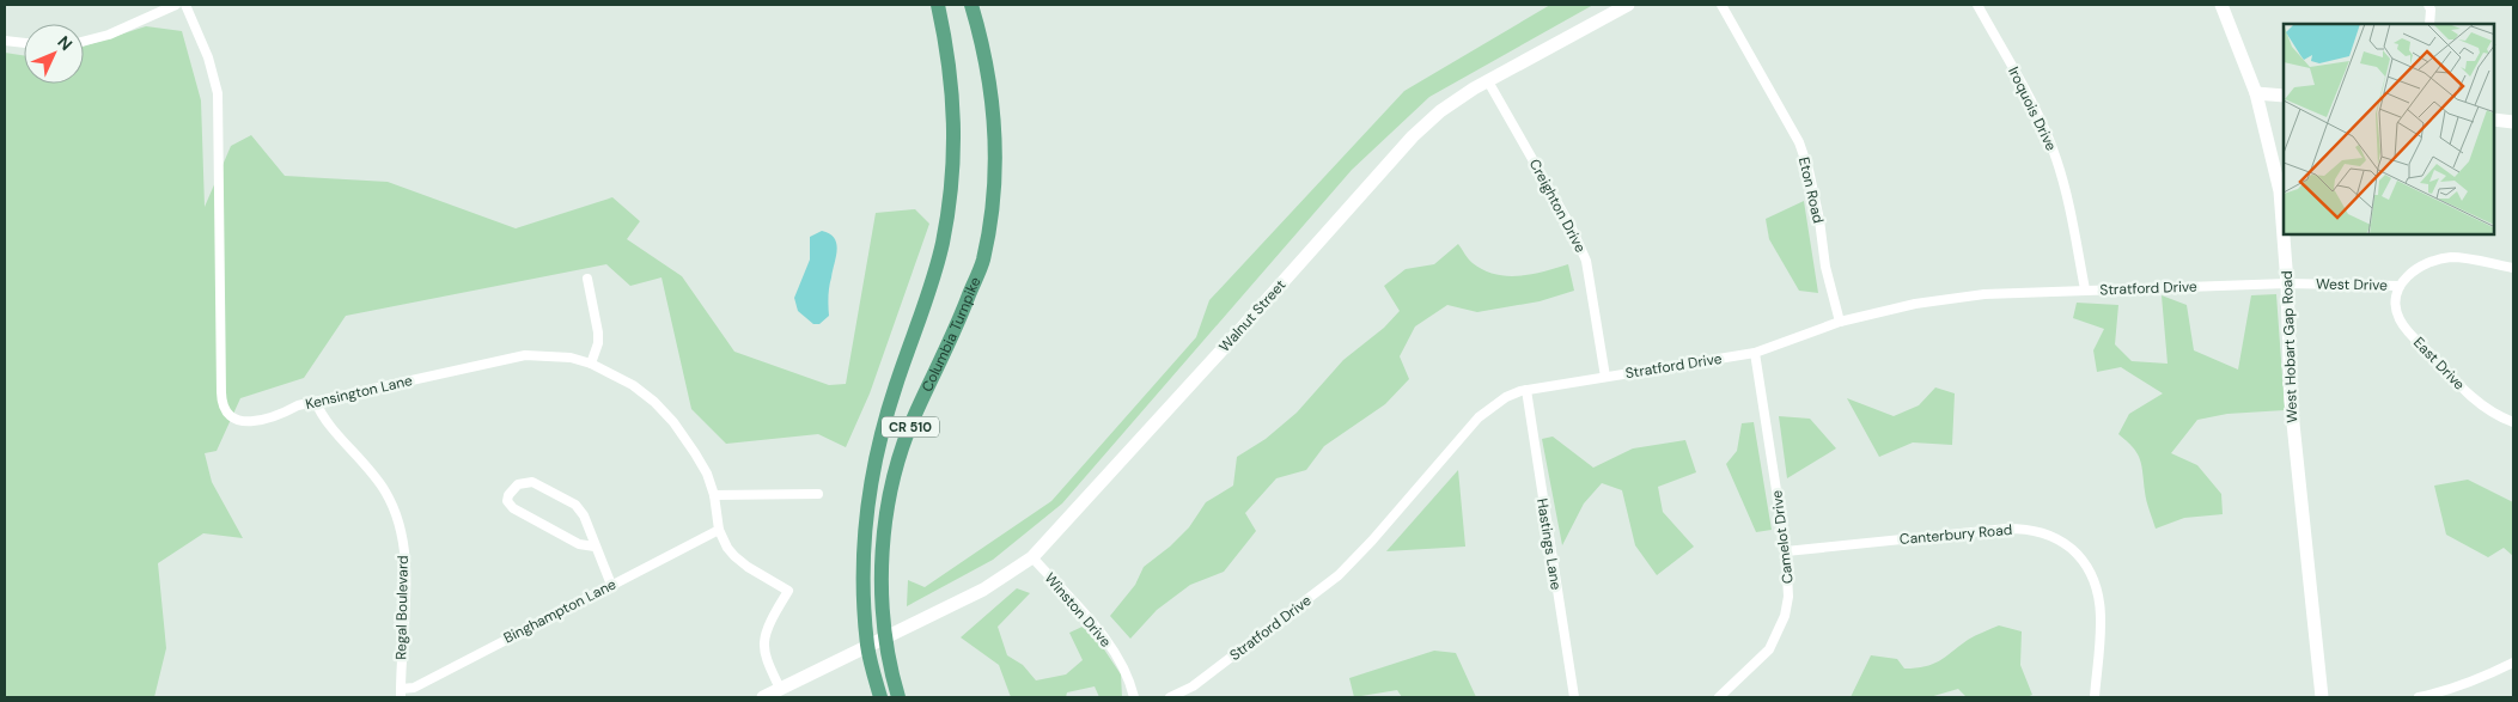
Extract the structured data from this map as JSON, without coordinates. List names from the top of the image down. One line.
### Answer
{"streets":{"main road":["Columbia Turnpike","CR 510"],"street":["Iroquois Drive","Eton Road","Creighton Drive","West Drive","Stratford Drive","Walnut Street","West Hobart Gap Road","East Drive","Kensington Lane","Canterbury Road","Camelot Drive","Hastings Lane","Regal Boulevard","Winston Drive","Binghampton Lane"]},"crossings":[["Iroquois Drive","Stratford Drive"],["Eton Road","Stratford Drive"],["Creighton Drive","Stratford Drive"],["Creighton Drive","Walnut Street"],["West Drive","Stratford Drive"],["West Drive","West Hobart Gap Road"],["West Drive","East Drive"],["Stratford Drive","West Hobart Gap Road"],["Stratford Drive","Camelot Drive"],["Stratford Drive","Hastings Lane"],["Walnut Street","Columbia Turnpike"],["Walnut Street","Kensington Lane"],["Walnut Street","Winston Drive"],["Kensington Lane","Regal Boulevard"],["Kensington Lane","Binghampton Lane"],["Canterbury Road","Camelot Drive"],["Regal Boulevard","Binghampton Lane"]],"north":"top right"}
